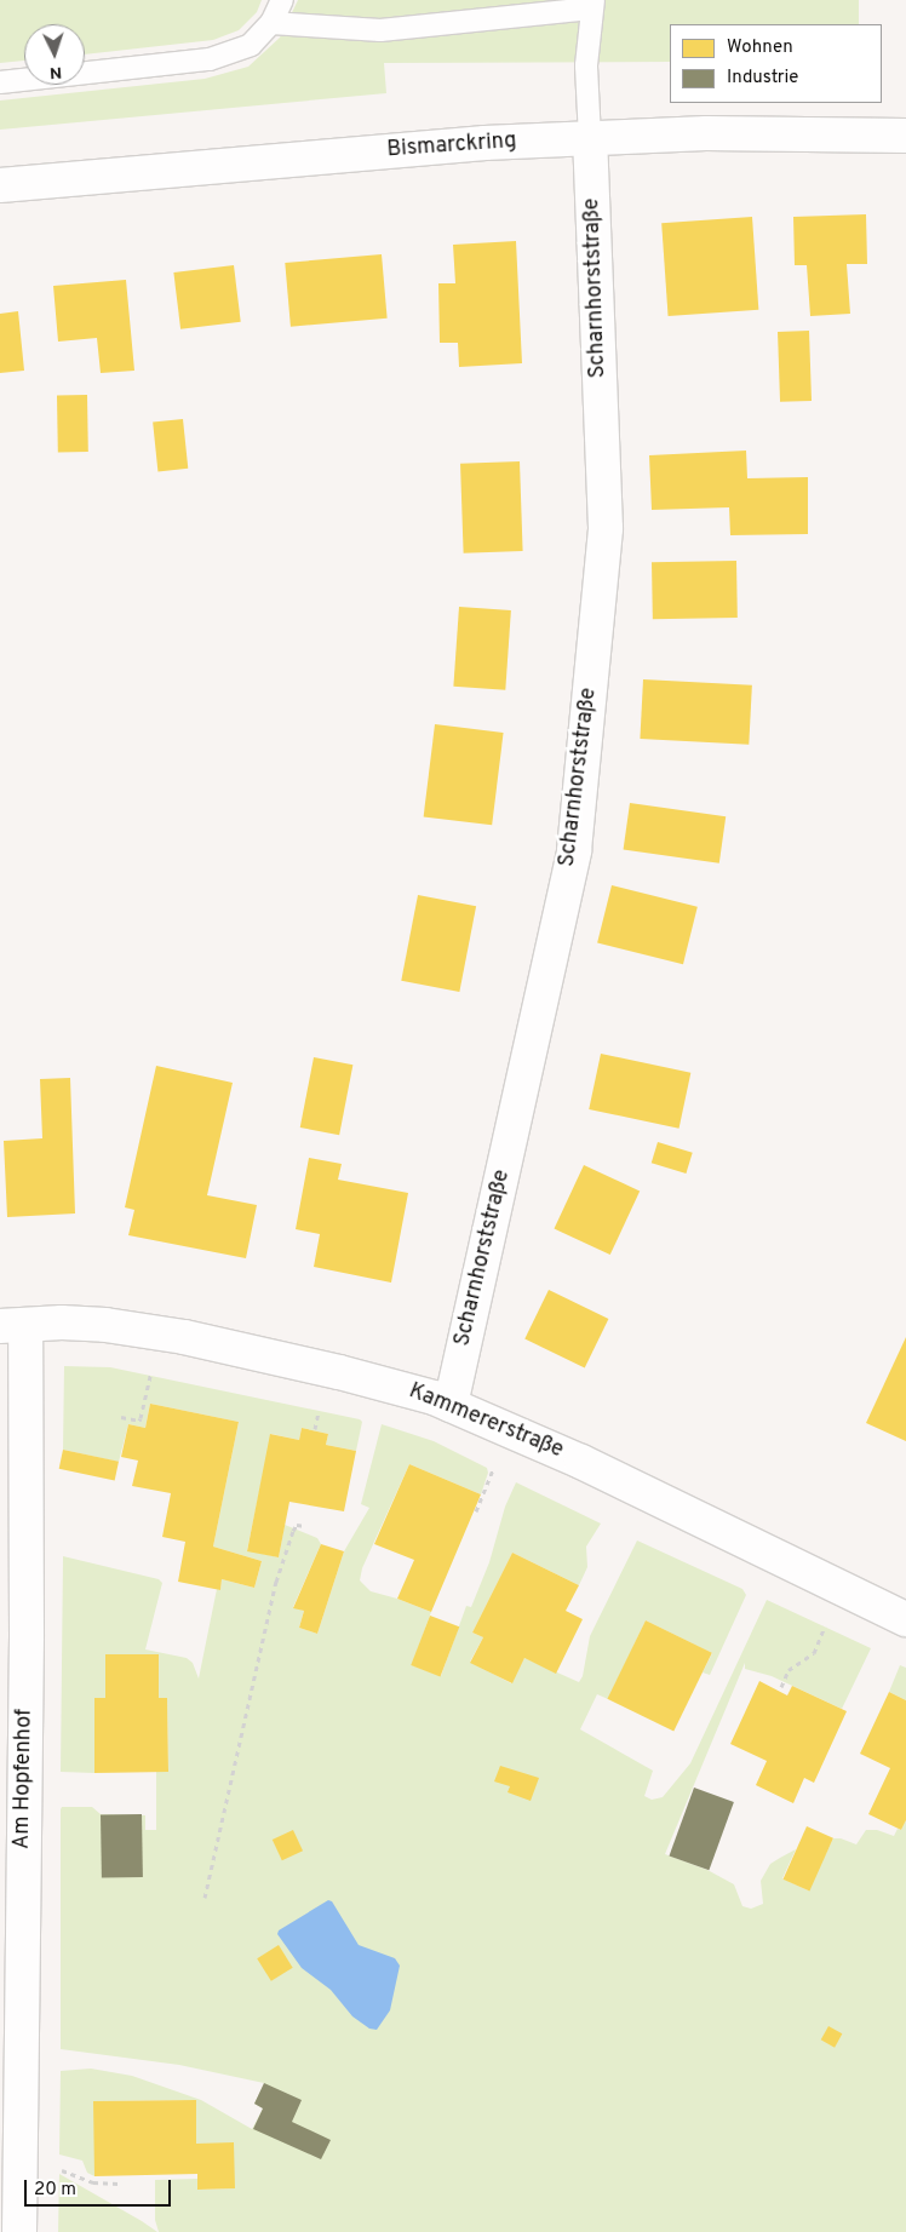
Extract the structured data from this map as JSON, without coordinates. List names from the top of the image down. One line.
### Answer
{"streets":{"street":["Bismarckring","Scharnhorststraße","Kammererstraße","Am Hopfenhof"]},"crossings":[["Bismarckring","Scharnhorststraße"],["Scharnhorststraße","Kammererstraße"],["Kammererstraße","Am Hopfenhof"]],"legend":["Wohnen","Industrie"],"scale_bar":"20 m","north":"bottom"}
